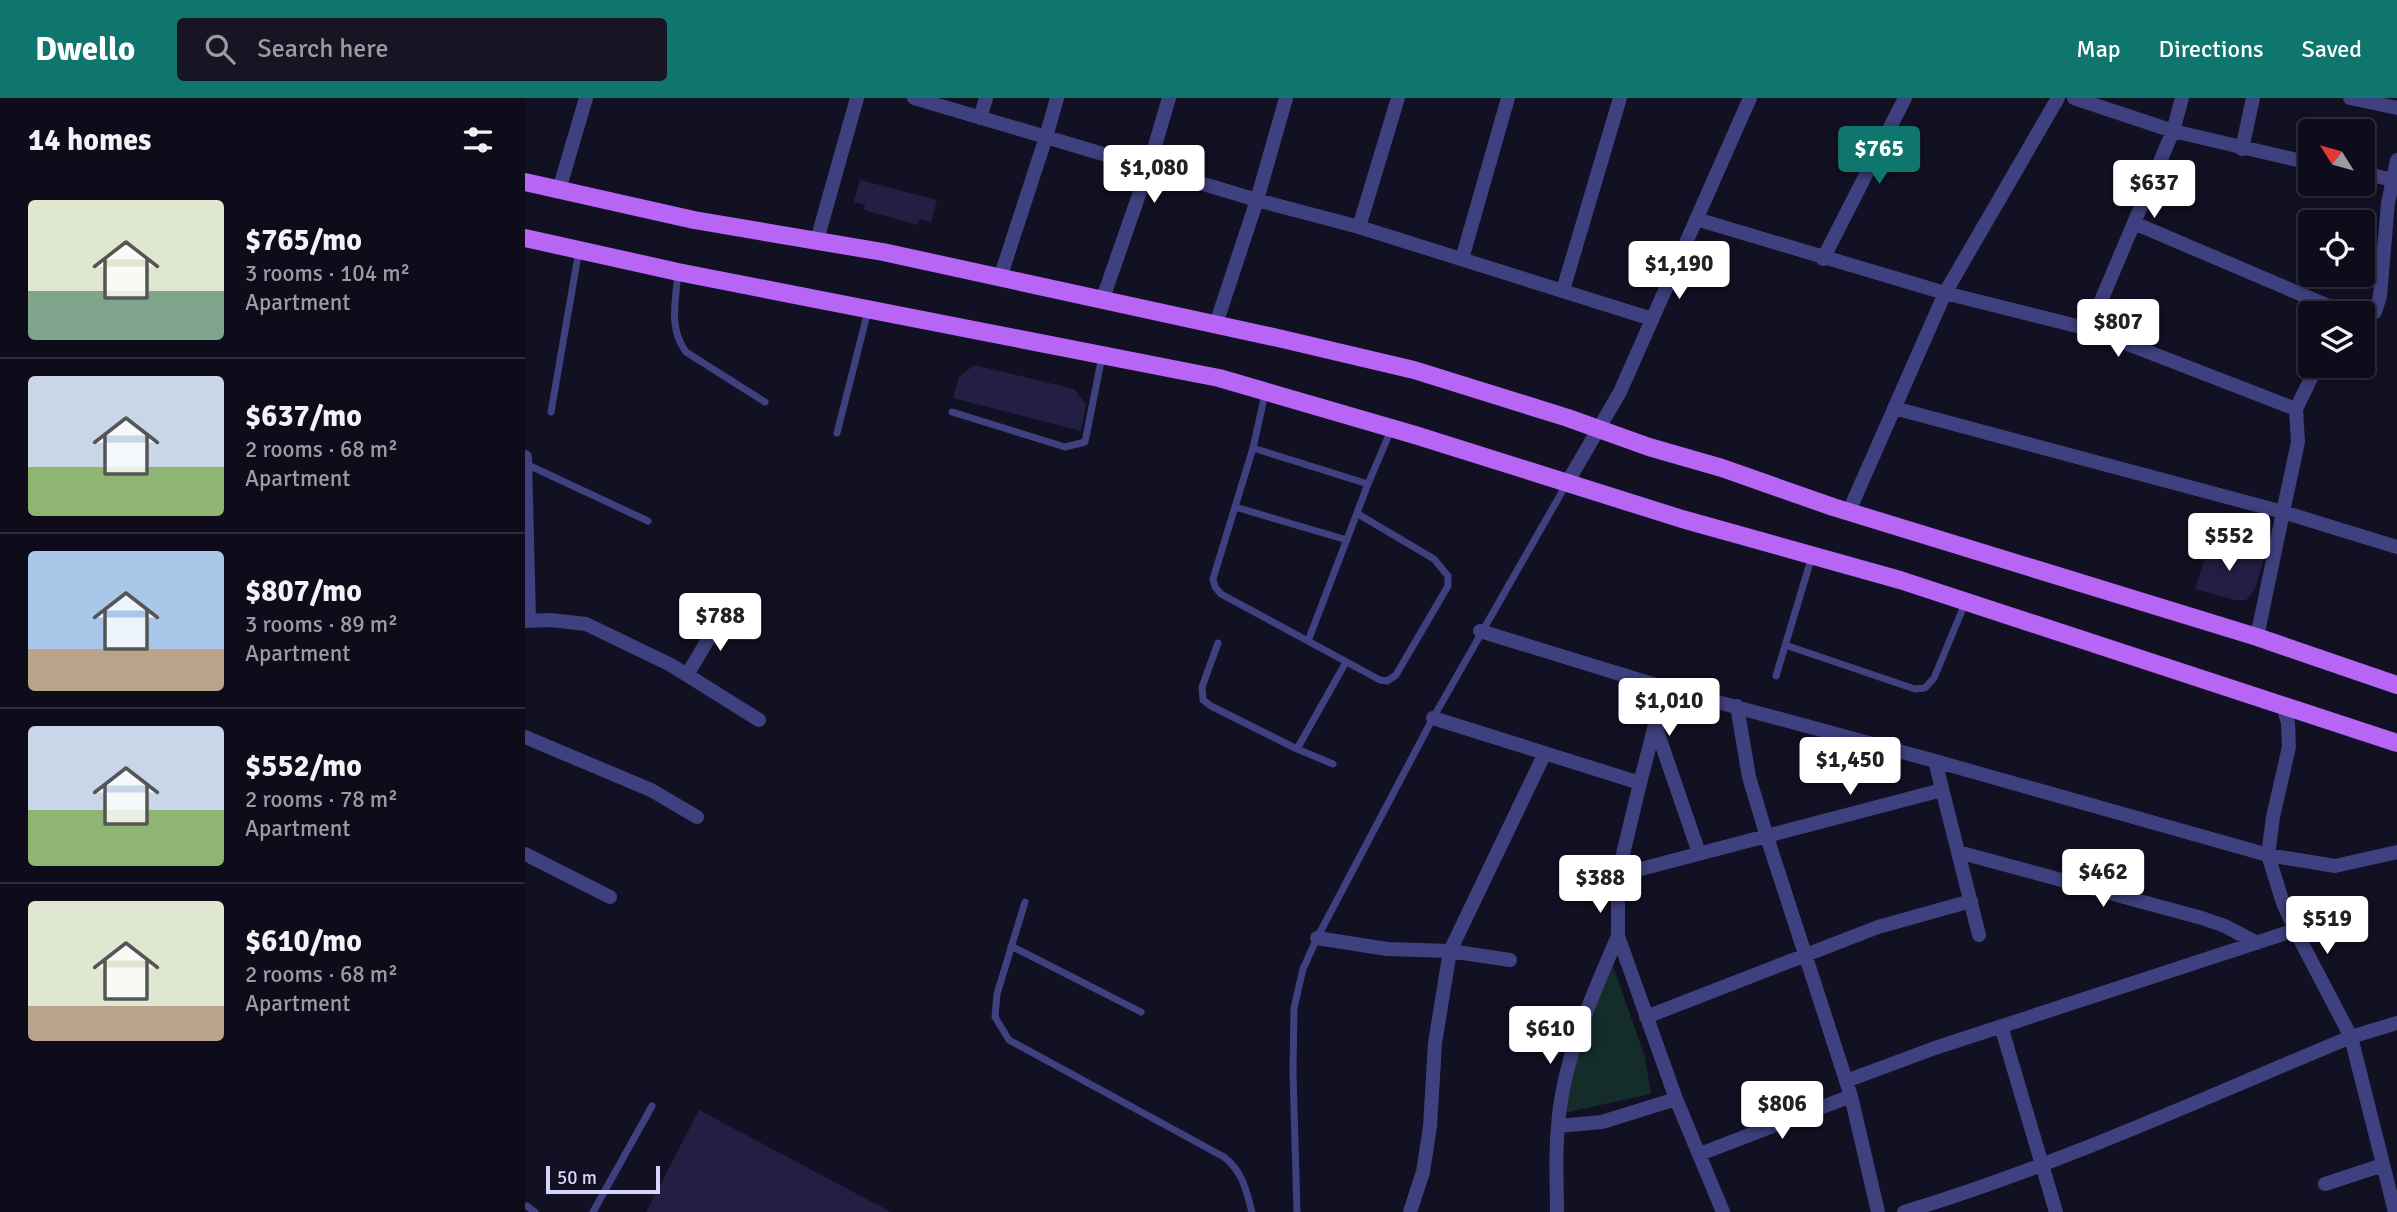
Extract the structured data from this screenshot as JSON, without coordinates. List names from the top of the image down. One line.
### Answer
{"scale_bar":"50 m","north":"top left","page":{"header":"Dwello","search":"Search here","nav":["Map","Directions","Saved"],"heading":"14 homes","price":["$765","$1,080","$637","$1,190","$807","$552","$788","$1,010","$1,450","$462","$388","$519","$610","$806"],"list":[{"name":"$765/mo","note":"3 rooms · 104 m² · Apartment"},{"name":"$637/mo","note":"2 rooms · 68 m² · Apartment"},{"name":"$807/mo","note":"3 rooms · 89 m² · Apartment"},{"name":"$552/mo","note":"2 rooms · 78 m² · Apartment"},{"name":"$610/mo","note":"2 rooms · 68 m² · Apartment"}],"scale":"50 m"}}
